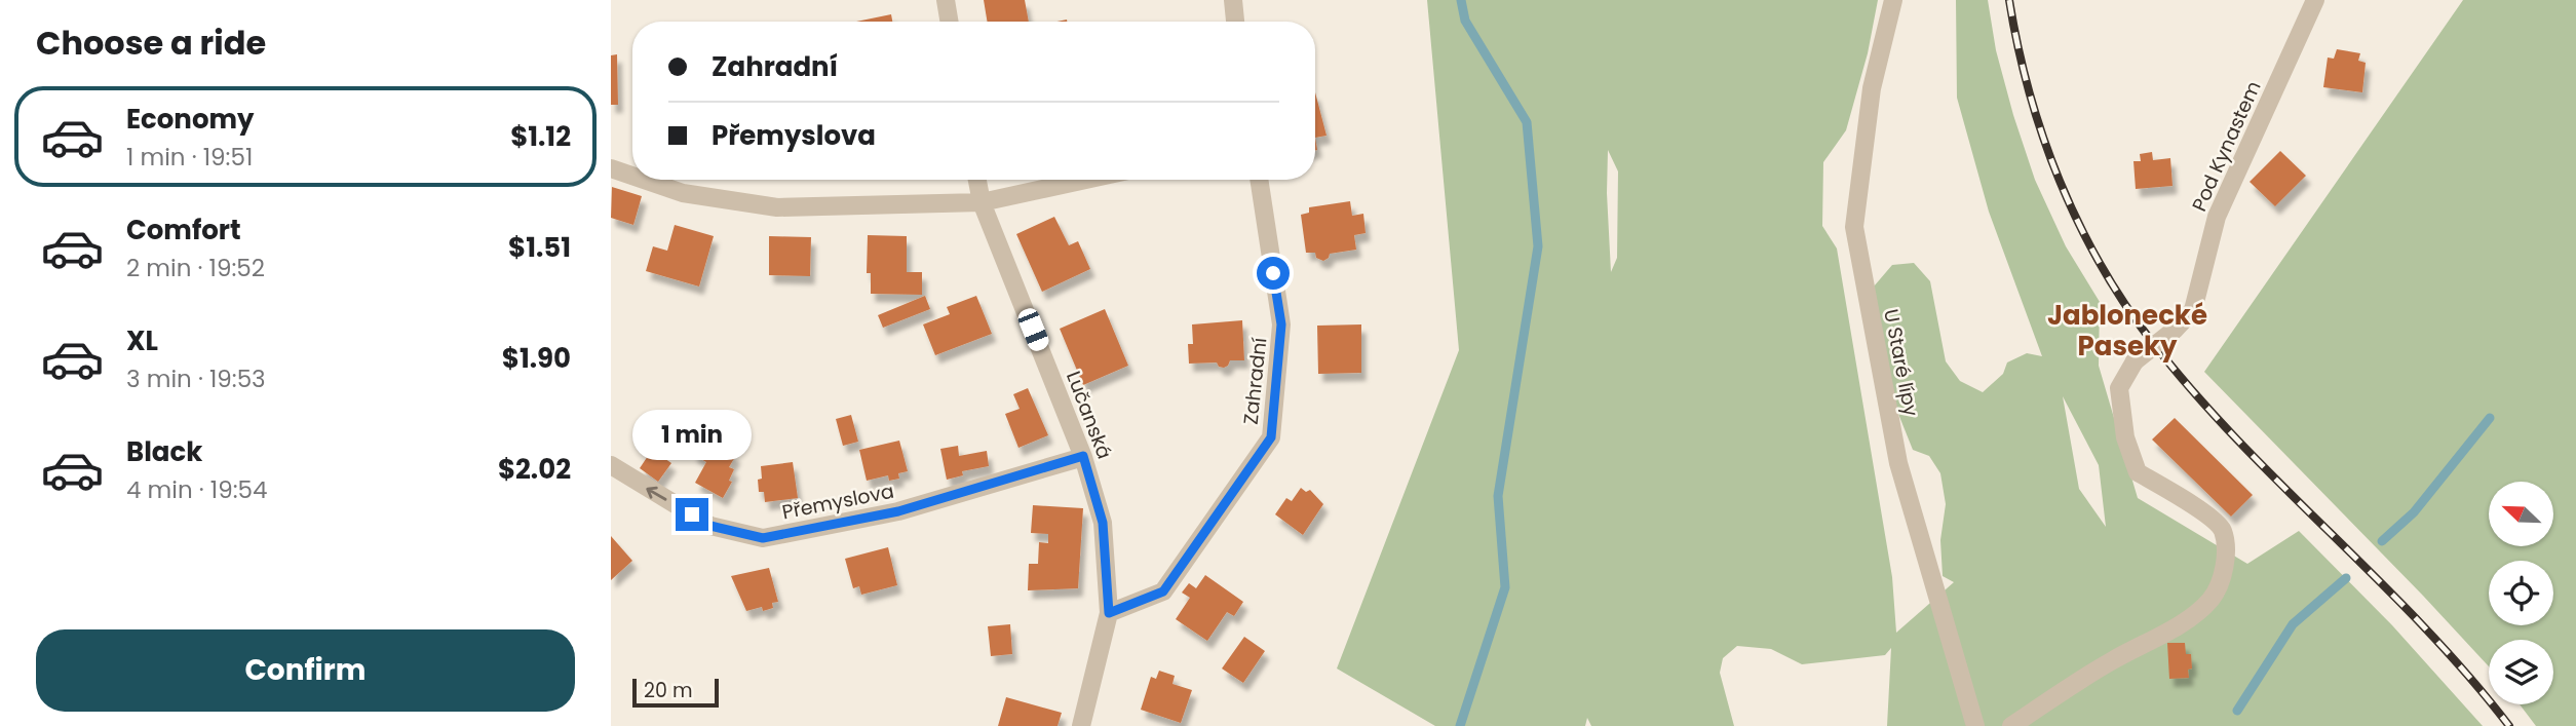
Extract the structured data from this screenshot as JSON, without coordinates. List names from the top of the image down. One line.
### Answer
{"streets":{"street":["Pod Kynastem","U Staré lípy","Zahradní","Lučanská","Přemyslova"]},"crossings":[["Zahradní","Lučanská"],["Lučanská","Přemyslova"]],"one_way":["Přemyslova"],"districts":["Jablonecké Paseky"],"scale_bar":"20 m","north":"top left","page":{"heading":"Choose a ride","banner":["Zahradní","Přemyslova"],"list":[{"name":"Economy","note":"1 min · 19:51","value":"$1.12"},{"name":"Comfort","note":"2 min · 19:52","value":"$1.51"},{"name":"XL","note":"3 min · 19:53","value":"$1.90"},{"name":"Black","note":"4 min · 19:54","value":"$2.02"}],"bubble":"1 min","buttons":"Confirm","scale":"20 m"}}
